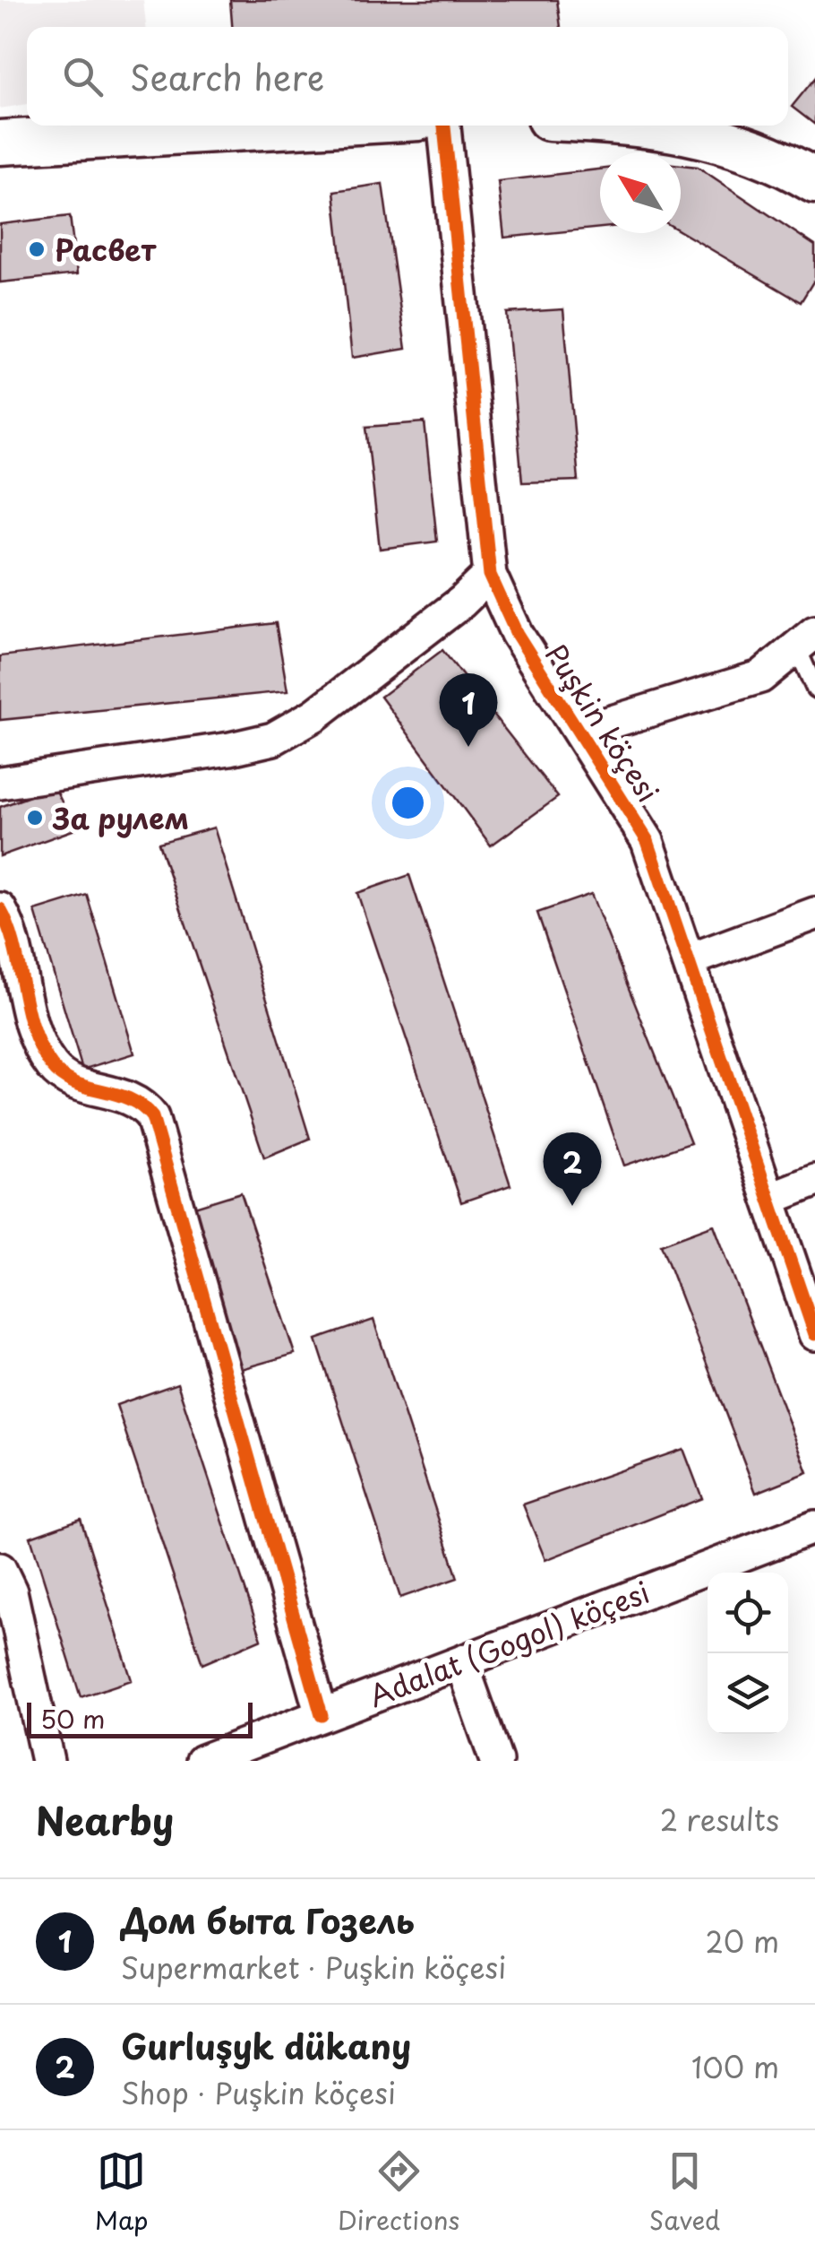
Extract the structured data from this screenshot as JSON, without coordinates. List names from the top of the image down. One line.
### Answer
{"streets":{"street":["Puşkin köçesi","Adalat (Gogol) köçesi"]},"places":["Расвет","За рулем"],"scale_bar":"50 m","north":"top left","page":{"search":"Search here","pins":["1","2"],"scale":"50 m","heading":["Nearby","2 results"],"list":[{"mark":"1","name":"Дом быта Гозель","note":"Supermarket · Puşkin köçesi","value":"20 m"},{"mark":"2","name":"Gurluşyk dükany","note":"Shop · Puşkin köçesi","value":"100 m"}],"nav":["Map","Directions","Saved"]}}
